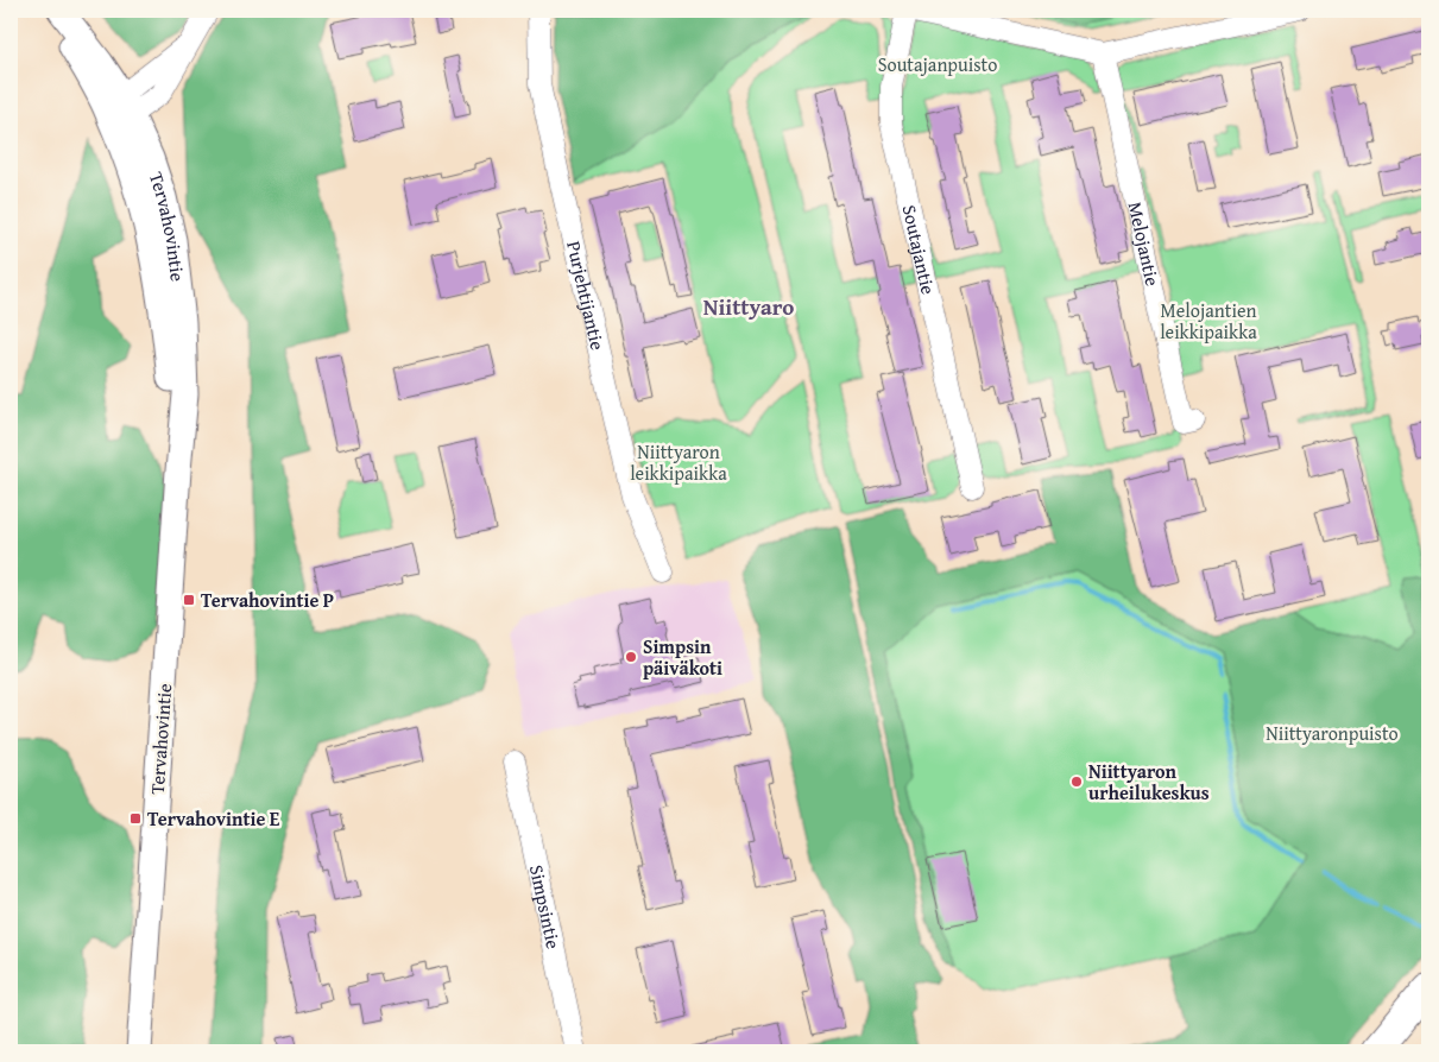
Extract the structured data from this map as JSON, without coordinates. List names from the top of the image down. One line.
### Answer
{"streets":{"main road":["Tervahovintie"],"street":["Melojantie","Soutajantie","Purjehtijantie","Simpsintie"]},"districts":["Niittyaro"],"parks":["Soutajanpuisto","Melojantien leikkipaikka","Niittyaron leikkipaikka","Niittyaronpuisto"],"places":{"transit":["Tervahovintie P","Tervahovintie E"],"other":["Simpsin päiväkoti","Niittyaron urheilukeskus"]}}
